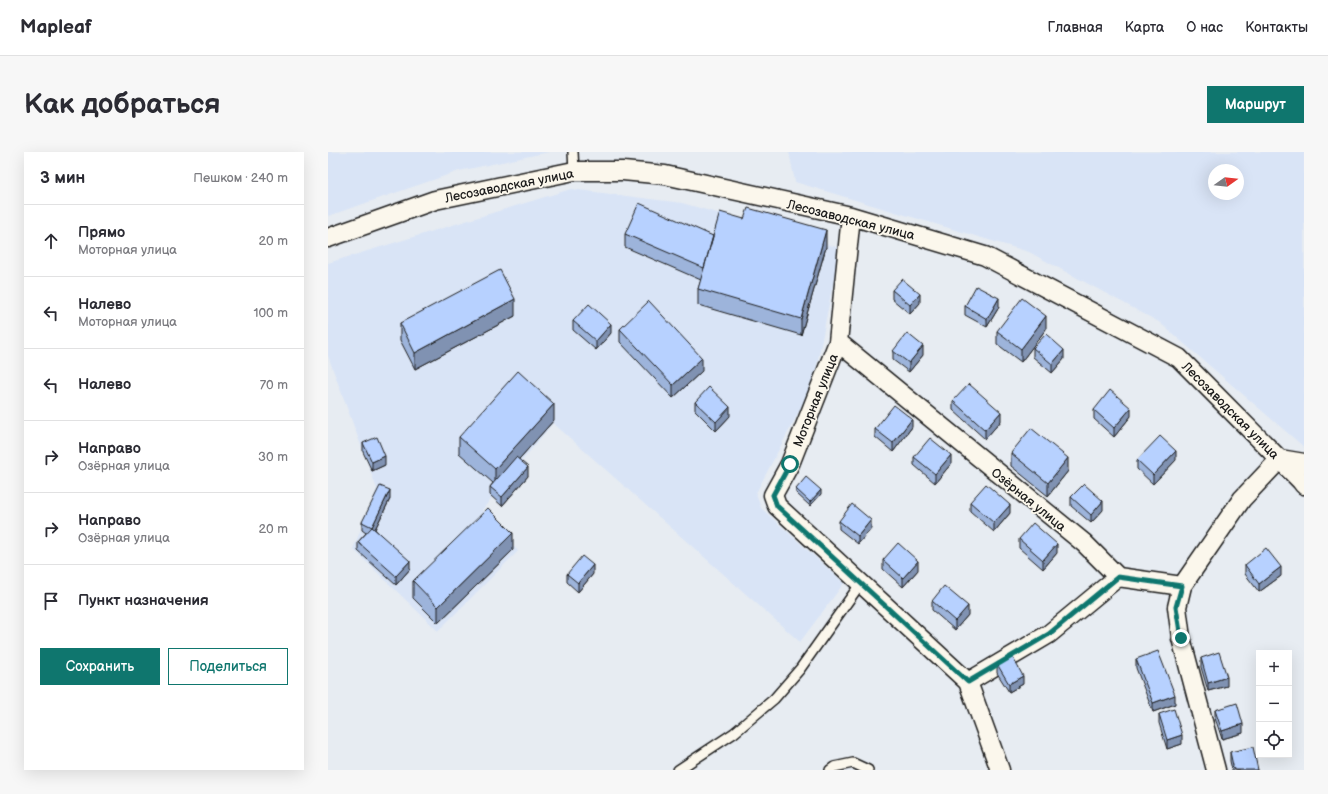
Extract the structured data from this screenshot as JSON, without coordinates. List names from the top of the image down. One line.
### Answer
{"streets":{"street":["Лесозаводская улица","Моторная улица","Озёрная улица"]},"crossings":[["Моторная улица","Озёрная улица"]],"north":"right","page":{"header":"Mapleaf","nav":["Главная","Карта","О нас","Контакты"],"buttons":["Маршрут",["Сохранить","Поделиться"]],"title":"Как добраться","heading":["3 мин","Пешком · 240 m"],"list":[["Прямо","Моторная улица","20 m"],["Налево","Моторная улица","100 m"],["Налево","70 m"],["Направо","Озёрная улица","30 m"],["Направо","Озёрная улица","20 m"],"Пункт назначения"],"map_buttons":["+","−"]}}
